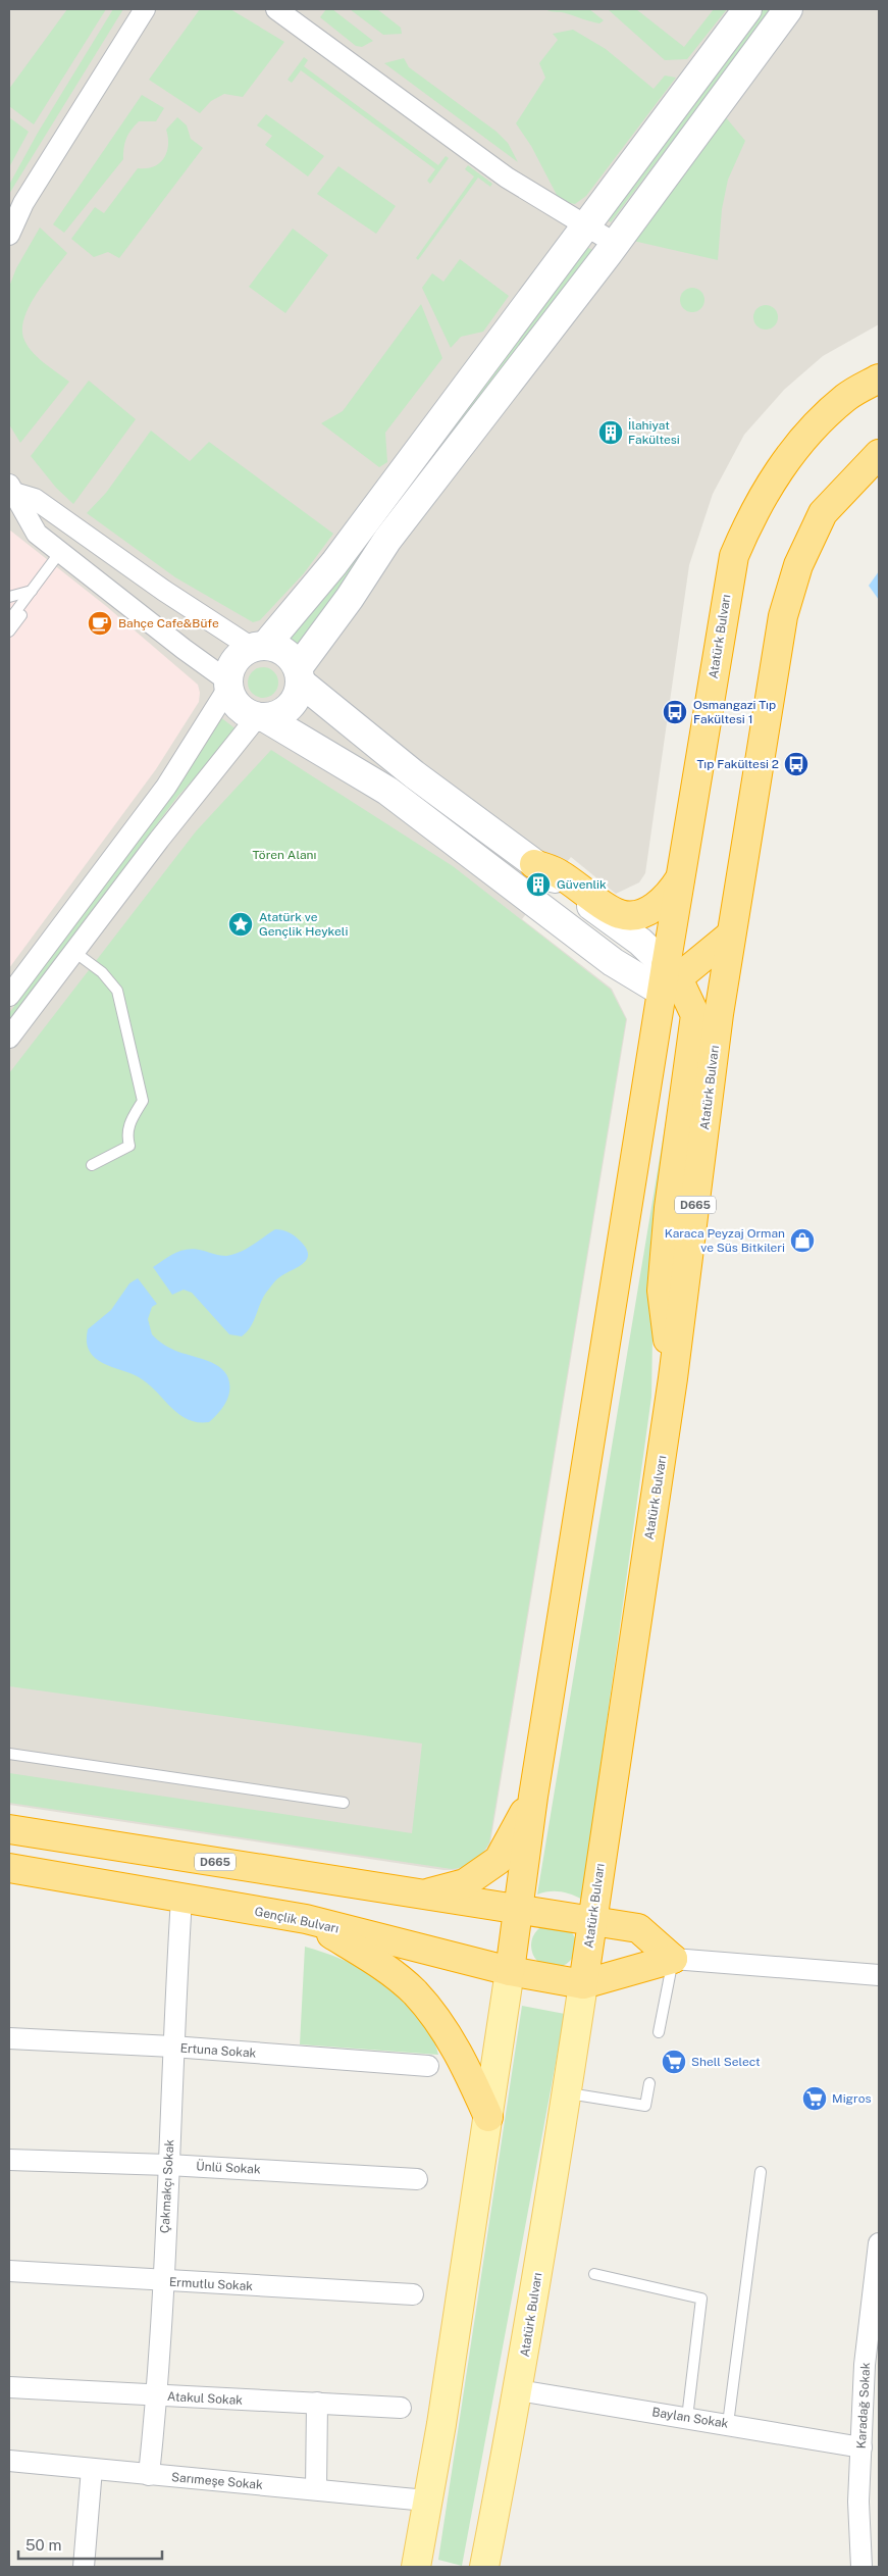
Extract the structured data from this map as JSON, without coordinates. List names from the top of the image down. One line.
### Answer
{"streets":{"highway":["Atatürk Bulvarı","D665","Gençlik Bulvarı"],"street":["Ertuna Sokak","Ünlü Sokak","Çakmakçı Sokak","Ermutlu Sokak","Atakul Sokak","Karadağ Sokak","Baylan Sokak","Sarımeşe Sokak"]},"crossings":[["Atatürk Bulvarı","D665"],["Atatürk Bulvarı","Gençlik Bulvarı"],["Atatürk Bulvarı","Baylan Sokak"],["Gençlik Bulvarı","Çakmakçı Sokak"],["Ertuna Sokak","Çakmakçı Sokak"],["Ünlü Sokak","Çakmakçı Sokak"],["Çakmakçı Sokak","Ermutlu Sokak"],["Çakmakçı Sokak","Atakul Sokak"],["Çakmakçı Sokak","Sarımeşe Sokak"],["Karadağ Sokak","Baylan Sokak"]],"parks":["Tören Alanı"],"places":{"building":["İlahiyat Fakültesi","Güvenlik"],"cafe":["Bahçe Cafe&Büfe"],"bus stop":["Osmangazi Tıp Fakültesi 1","Tıp Fakültesi 2"],"place":["Atatürk ve Gençlik Heykeli"],"shop":["Karaca Peyzaj Orman ve Süs Bitkileri"],"supermarket":["Shell Select","Migros"]},"scale_bar":"50 m"}
